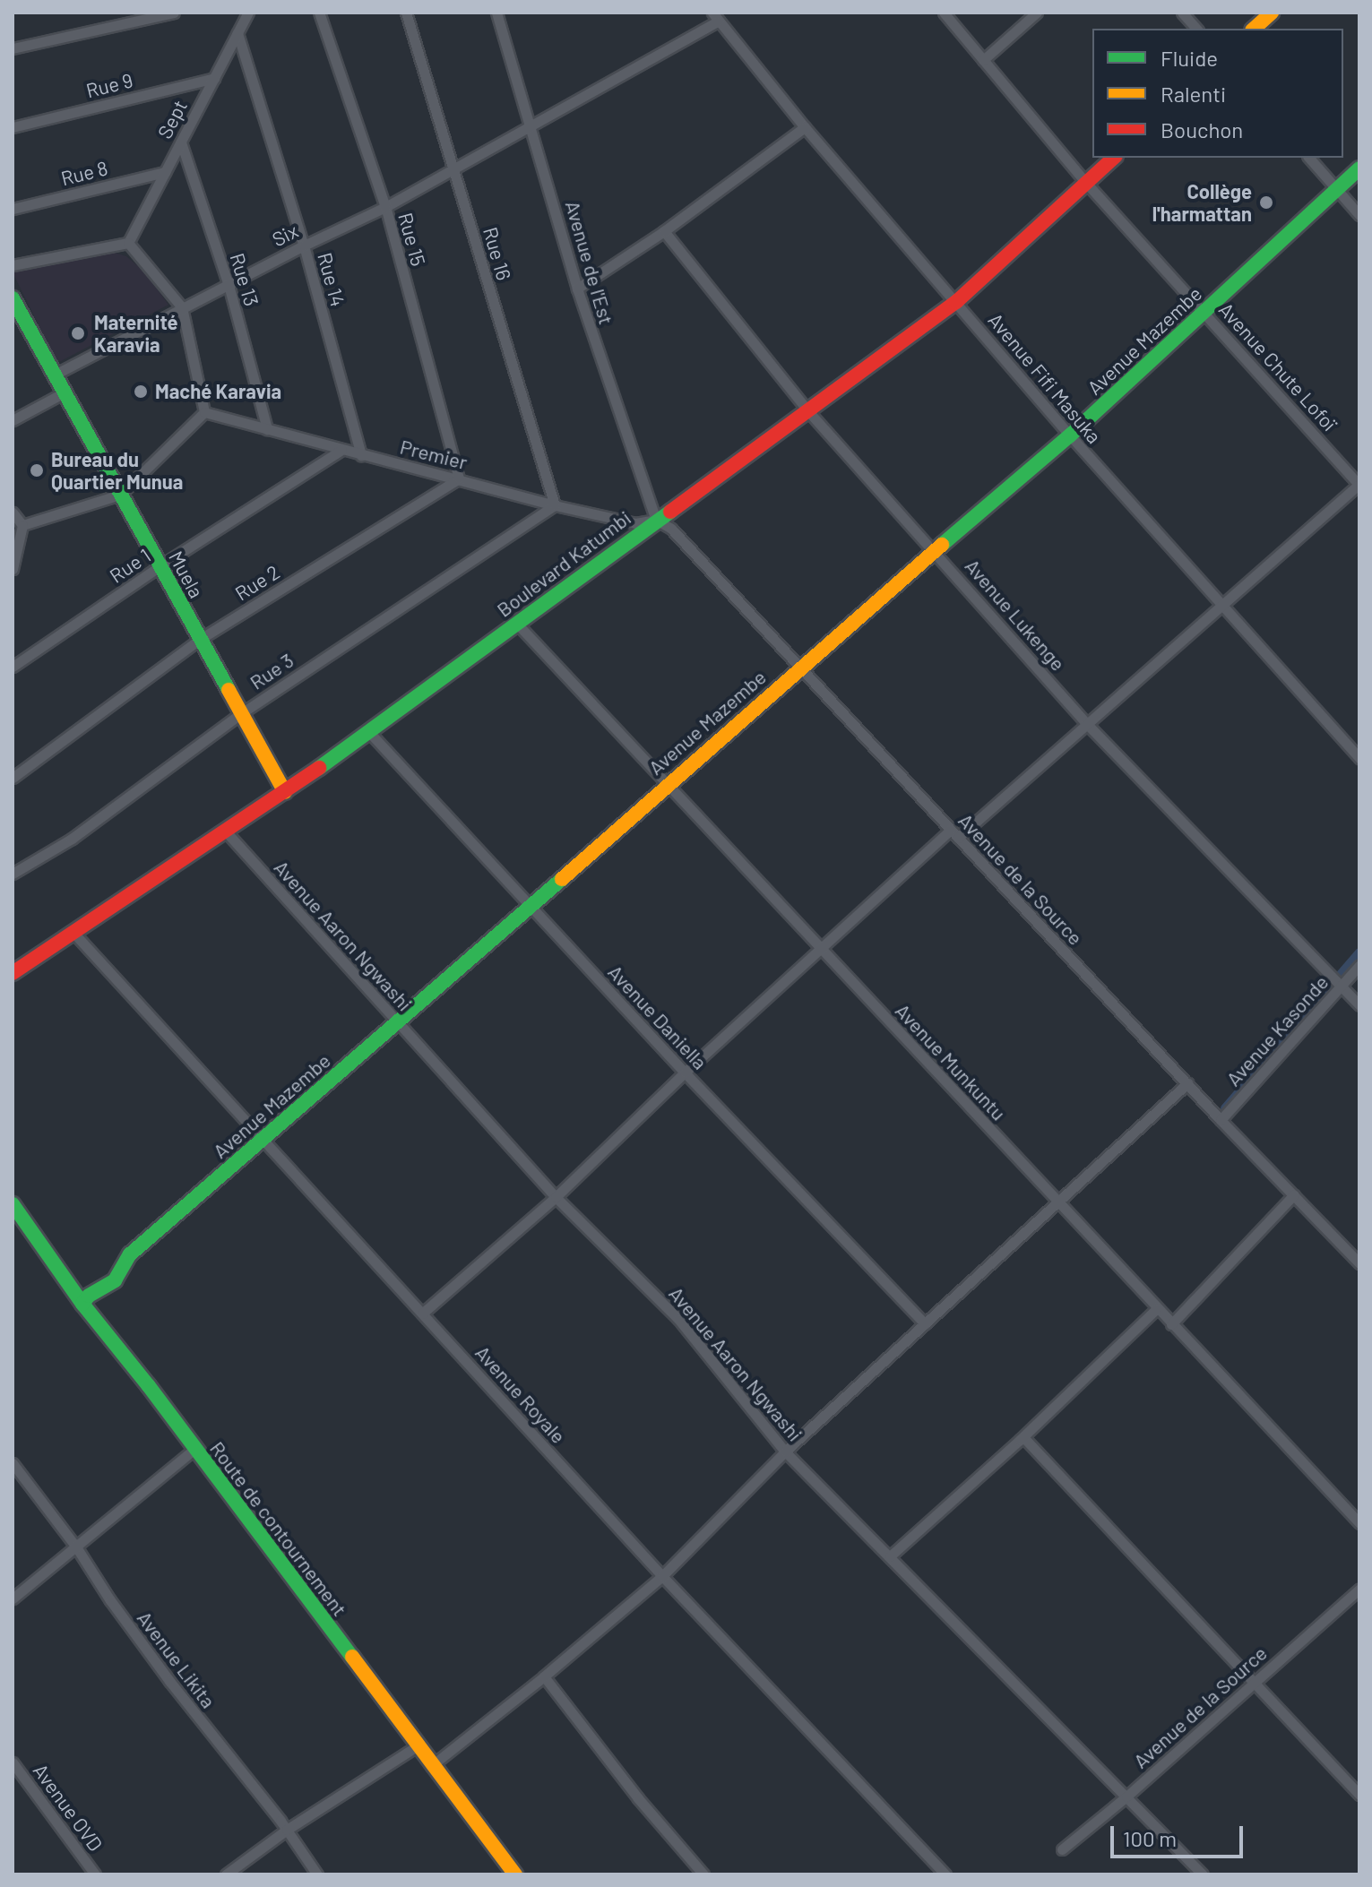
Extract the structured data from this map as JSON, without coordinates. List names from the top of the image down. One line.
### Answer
{"streets":{"street":["Rue 9","Sept","Rue 8","Six","Rue 15","Rue 16","Avenue de l'Est","Rue 13","Rue 14","Avenue Mazembe","Avenue Chute Lofoï","Avenue Fifi Masuka","Premier","Boulevard Katumbi","Rue 1","Muela","Rue 2","Avenue Lukenge","Rue 3","Avenue de la Source","Avenue Aaron Ngwashi","Avenue Daniella","Avenue Kasonde","Avenue Munkuntu","Avenue Royale","Route de contournement","Avenue Likita","Avenue OVD"]},"crossings":[["Rue 9","Sept"],["Sept","Rue 8"],["Sept","Rue 13"],["Sept","Rue 14"],["Six","Rue 15"],["Six","Rue 16"],["Six","Avenue de l'Est"],["Six","Rue 13"],["Six","Rue 14"],["Six","Avenue Fifi Masuka"],["Six","Muela"],["Rue 15","Premier"],["Rue 15","Rue 2"],["Rue 16","Premier"],["Rue 16","Rue 3"],["Avenue de l'Est","Premier"],["Avenue de l'Est","Boulevard Katumbi"],["Avenue de l'Est","Avenue de la Source"],["Rue 13","Premier"],["Rue 14","Premier"],["Avenue Mazembe","Avenue Chute Lofoï"],["Avenue Mazembe","Avenue Fifi Masuka"],["Avenue Mazembe","Avenue Lukenge"],["Avenue Mazembe","Avenue de la Source"],["Avenue Mazembe","Avenue Aaron Ngwashi"],["Avenue Mazembe","Avenue Daniella"],["Avenue Mazembe","Avenue Munkuntu"],["Avenue Mazembe","Avenue Royale"],["Avenue Mazembe","Route de contournement"],["Avenue Chute Lofoï","Boulevard Katumbi"],["Avenue Fifi Masuka","Boulevard Katumbi"],["Premier","Boulevard Katumbi"],["Premier","Rue 1"],["Premier","Rue 2"],["Premier","Rue 3"],["Premier","Avenue de la Source"],["Boulevard Katumbi","Muela"],["Boulevard Katumbi","Avenue Lukenge"],["Boulevard Katumbi","Avenue de la Source"],["Boulevard Katumbi","Avenue Aaron Ngwashi"],["Boulevard Katumbi","Avenue Daniella"],["Boulevard Katumbi","Avenue Munkuntu"],["Boulevard Katumbi","Avenue Royale"],["Rue 1","Muela"],["Muela","Rue 2"],["Muela","Rue 3"],["Avenue Lukenge","Avenue Kasonde"],["Avenue de la Source","Avenue Aaron Ngwashi"],["Avenue de la Source","Avenue Kasonde"]],"places":["Collège l'harmattan","Maternité Karavia","Maché Karavia","Bureau du Quartier Munua"],"legend":["Fluide","Ralenti","Bouchon"],"scale_bar":"100 m"}
